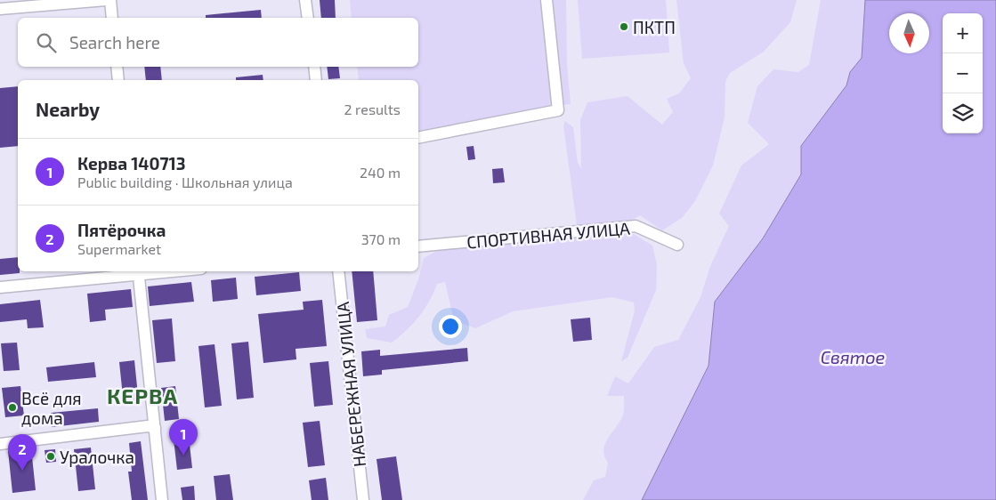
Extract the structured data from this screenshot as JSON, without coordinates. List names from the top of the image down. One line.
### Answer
{"streets":{"street":["СПОРТИВНАЯ УЛИЦА","НАБЕРЕЖНАЯ УЛИЦА"]},"districts":["КЕРВА"],"water":["Святое"],"places":["ПКТП","Всё для дома","Уралочка"],"north":"bottom","page":{"map_buttons":["+","−"],"search":"Search here","heading":["Nearby","2 results"],"list":[{"mark":"1","name":"Керва 140713","note":"Public building · Школьная улица","value":"240 m"},{"mark":"2","name":"Пятёрочка","note":"Supermarket","value":"370 m"}],"pins":["1","2"]}}
